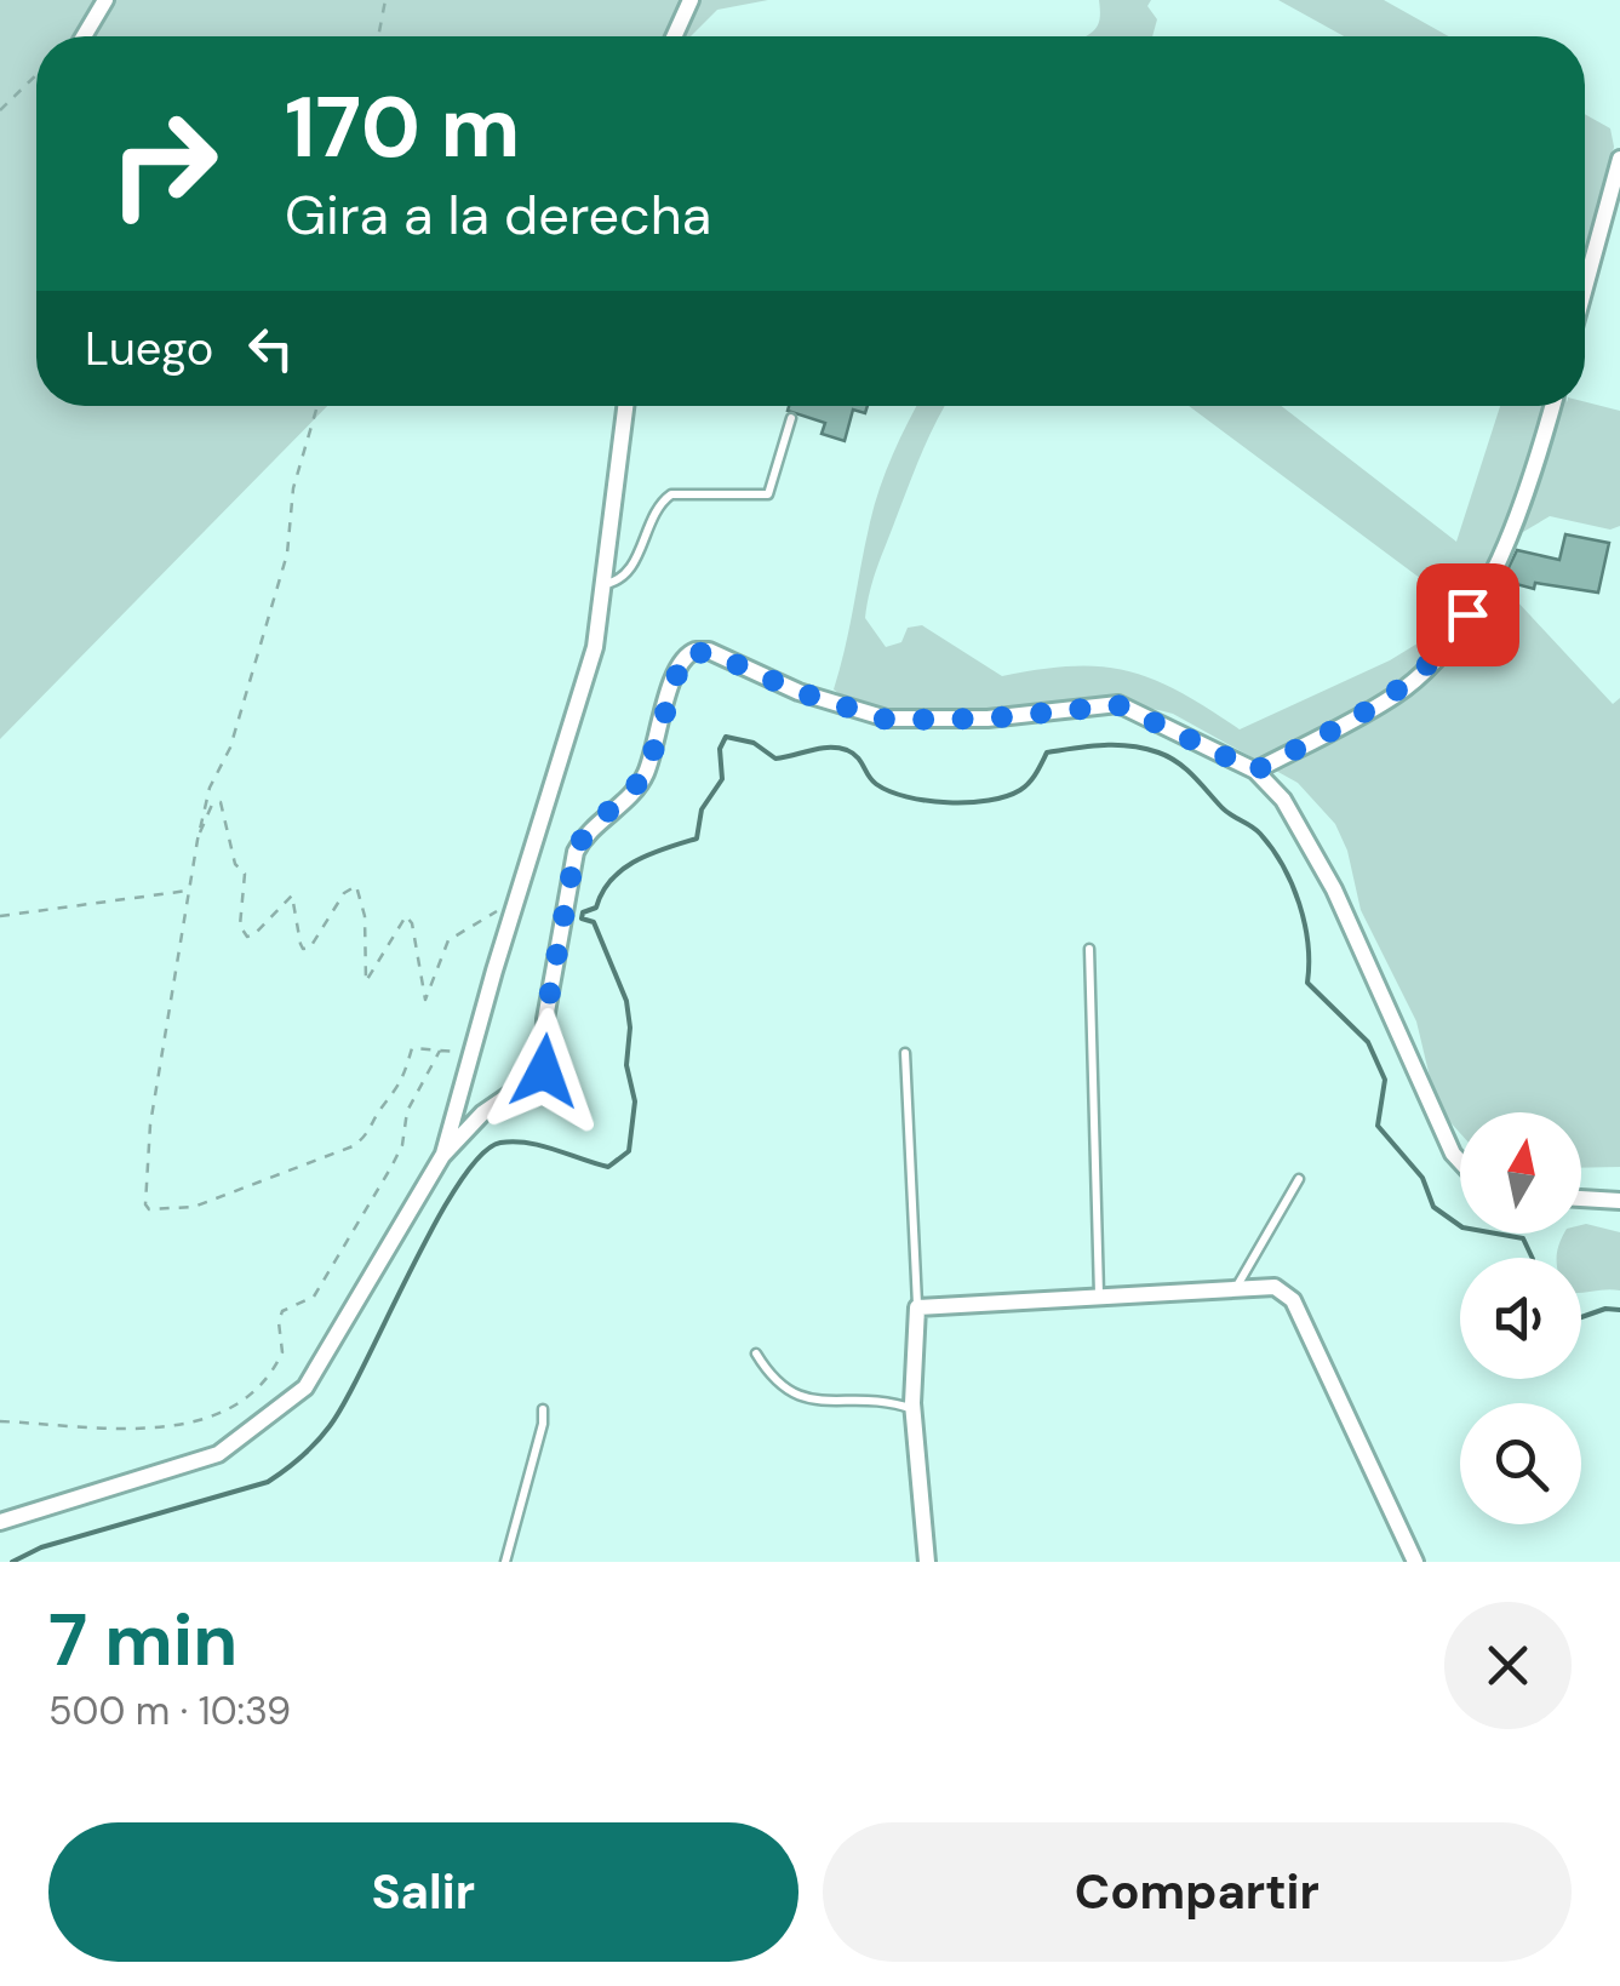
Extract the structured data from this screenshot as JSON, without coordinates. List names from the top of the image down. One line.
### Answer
{"north":"top","page":{"turn":["170 m","Gira a la derecha"],"then":"Luego","heading":["7 min","500 m · 10:39"],"buttons":["Salir","Compartir"]}}
